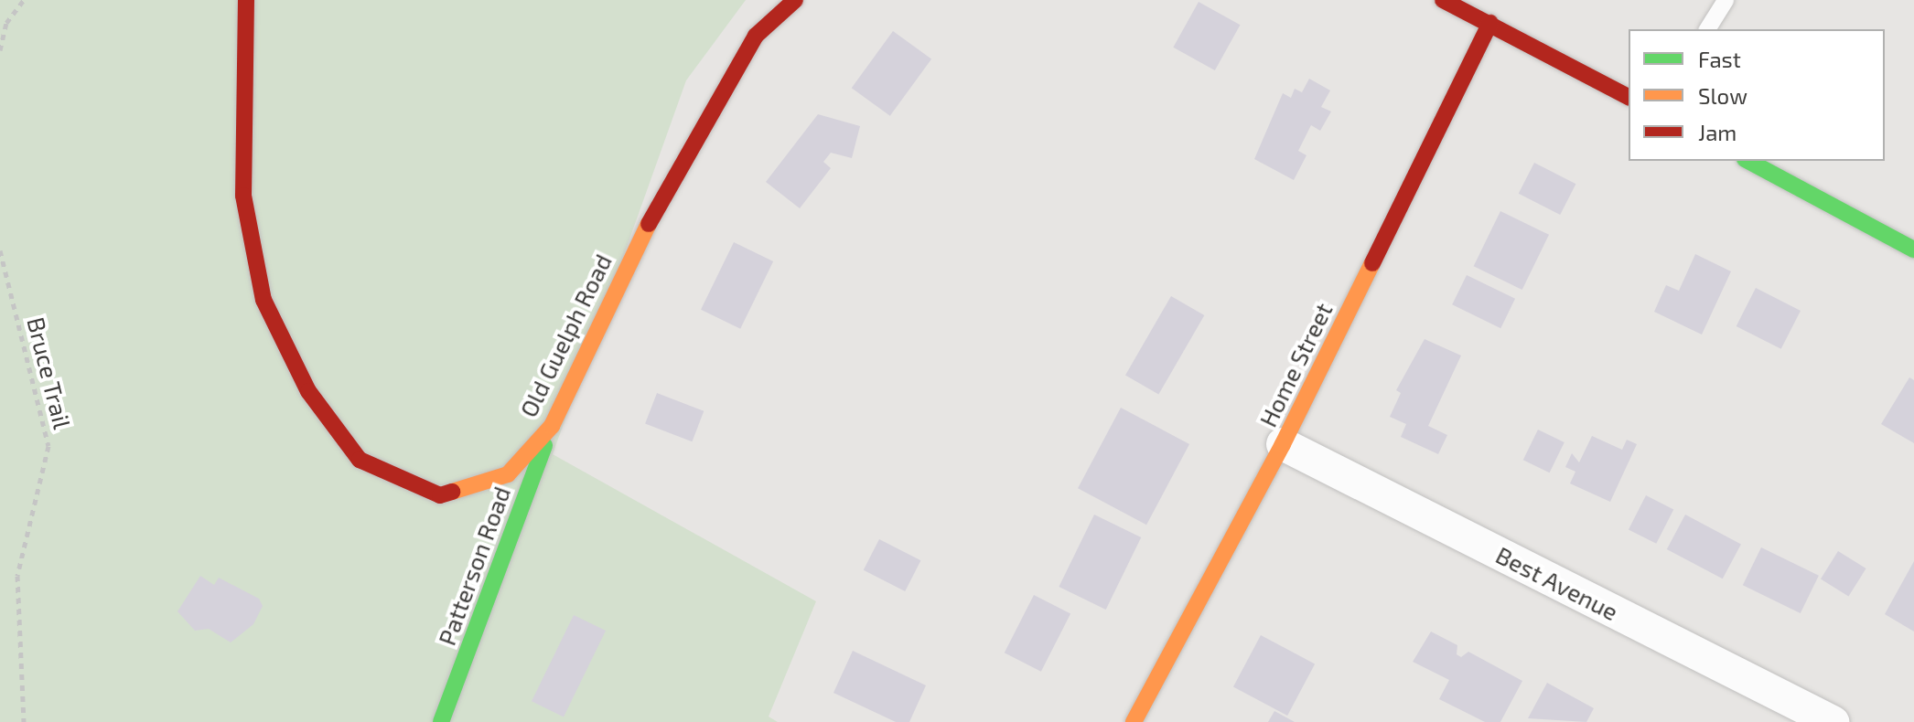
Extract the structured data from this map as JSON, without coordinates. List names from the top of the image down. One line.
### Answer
{"streets":{"street":["Old Guelph Road","Home Street","Patterson Road","Best Avenue"],"path":["Bruce Trail"]},"crossings":[["Old Guelph Road","Patterson Road"],["Home Street","Best Avenue"]],"legend":["Fast","Slow","Jam"]}
